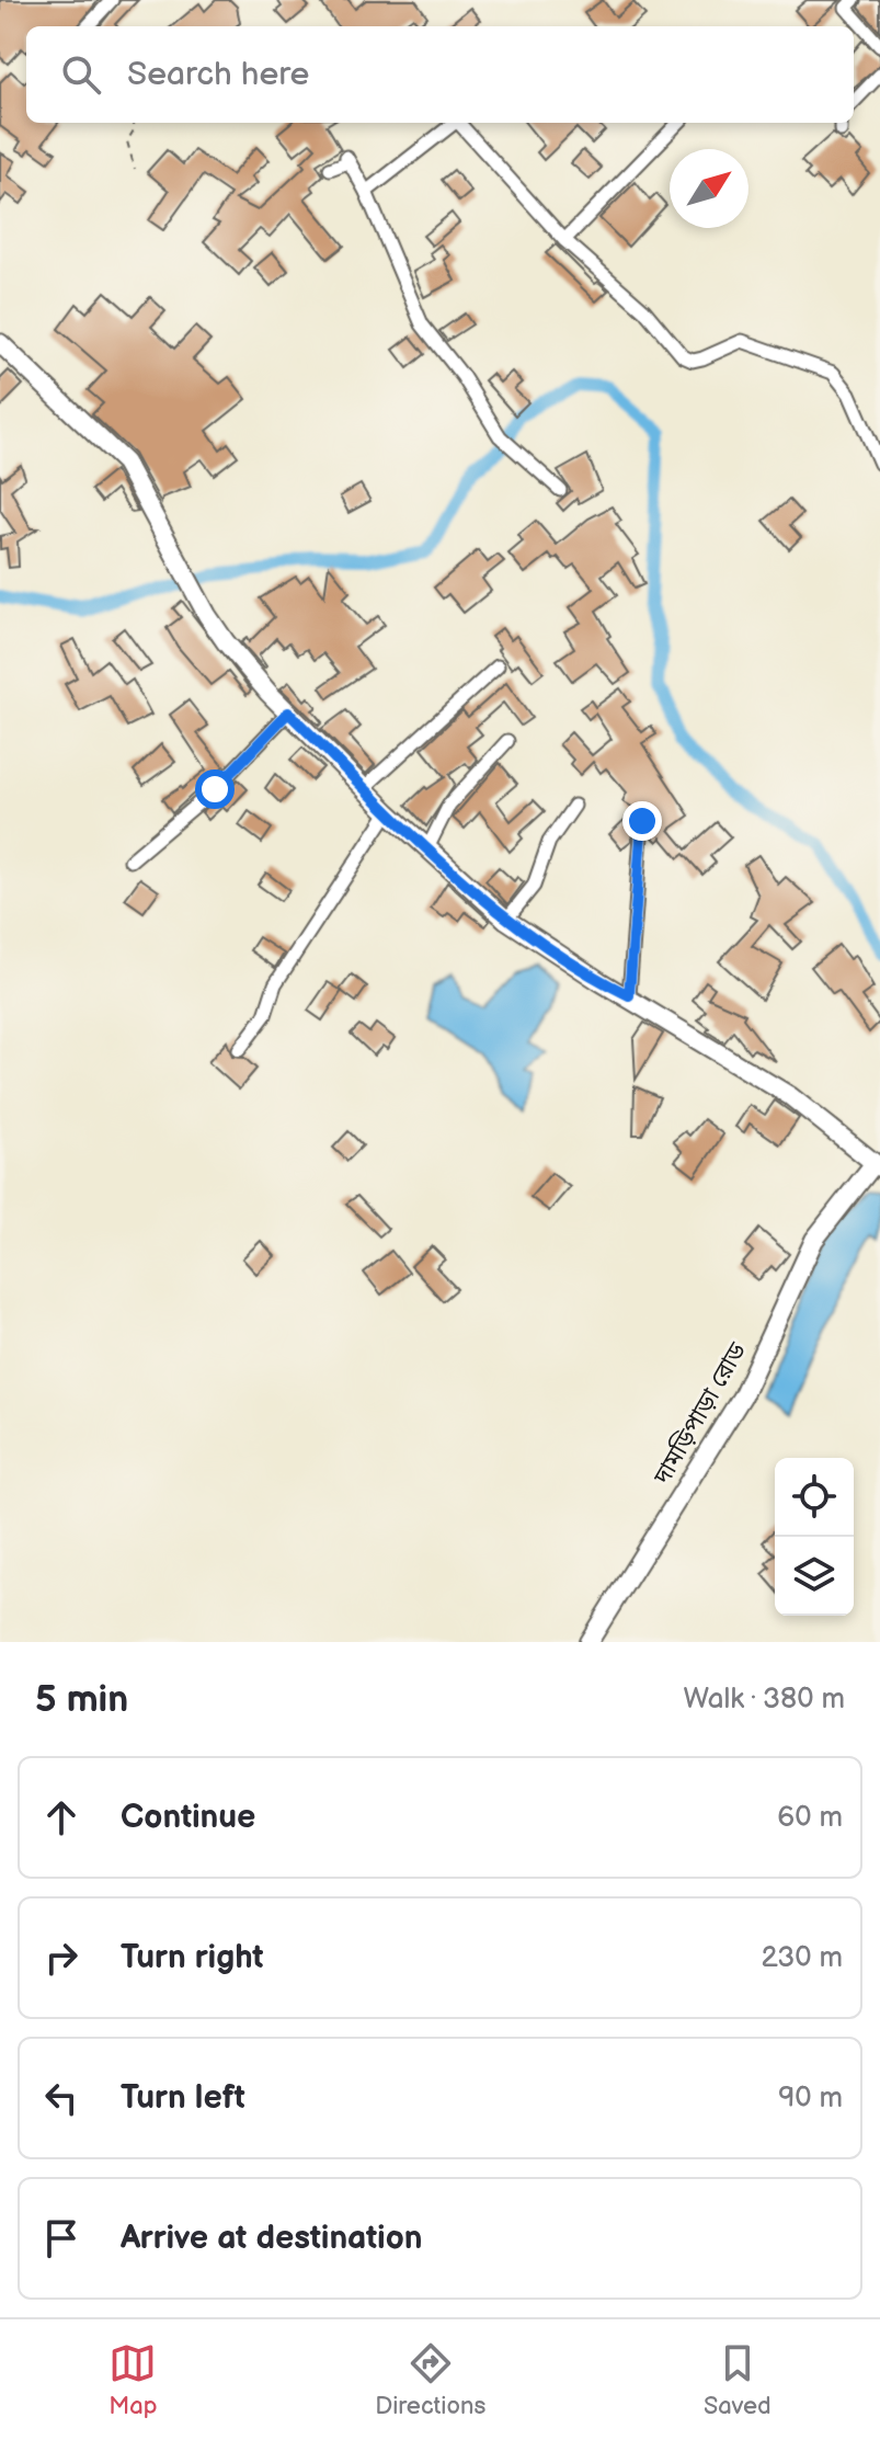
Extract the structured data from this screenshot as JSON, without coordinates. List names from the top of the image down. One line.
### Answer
{"streets":{"street":["দামড়িপাড়া রোড"]},"north":"top right","page":{"search":"Search here","heading":["5 min","Walk · 380 m"],"list":[["Continue","60 m"],["Turn right","230 m"],["Turn left","90 m"],"Arrive at destination"],"nav":["Map","Directions","Saved"]}}
